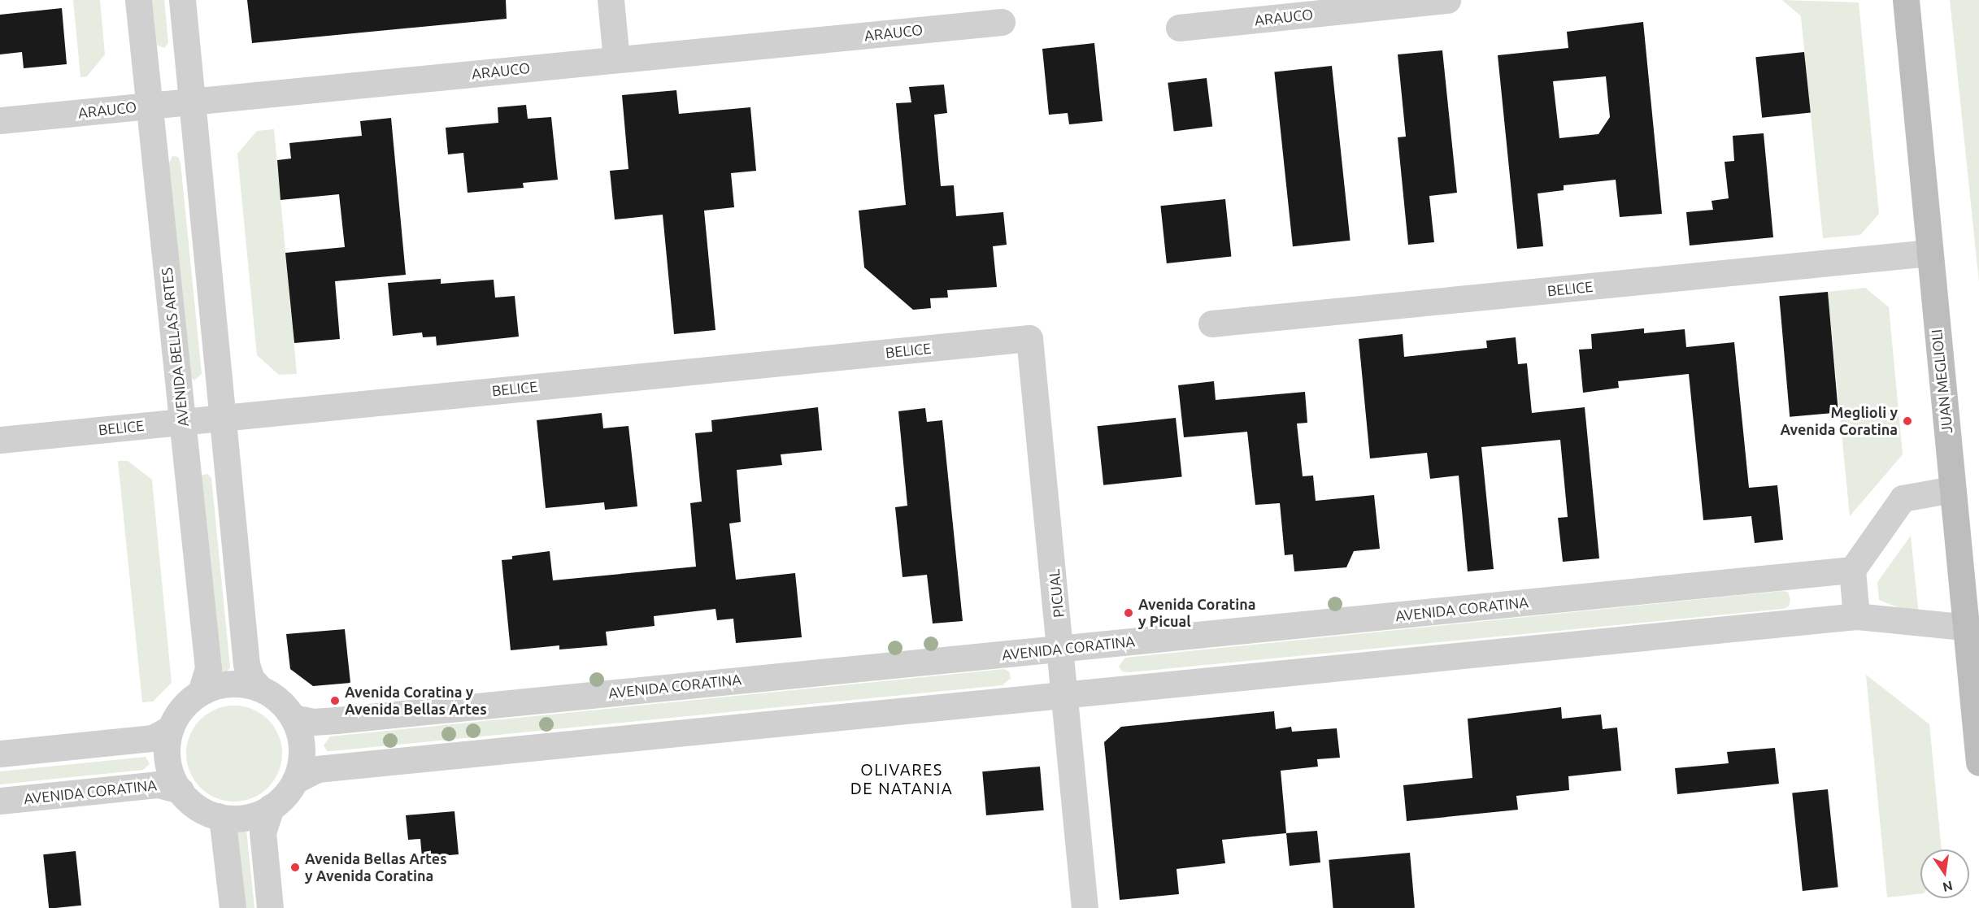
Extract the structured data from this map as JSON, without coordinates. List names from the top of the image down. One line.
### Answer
{"streets":{"main road":["JUAN MEGLIOLI"],"street":["ARAUCO","BELICE","AVENIDA BELLAS ARTES","PICUAL","AVENIDA CORATINA"]},"crossings":[["ARAUCO","AVENIDA BELLAS ARTES"],["BELICE","AVENIDA BELLAS ARTES"],["BELICE","JUAN MEGLIOLI"],["BELICE","PICUAL"],["AVENIDA BELLAS ARTES","AVENIDA CORATINA"],["PICUAL","AVENIDA CORATINA"]],"districts":["OLIVARES DE NATANIA"],"places":["Meglioli y Avenida Coratina","Avenida Coratina y Picual","Avenida Coratina y Avenida Bellas Artes","Avenida Bellas Artes y Avenida Coratina"],"north":"bottom"}
